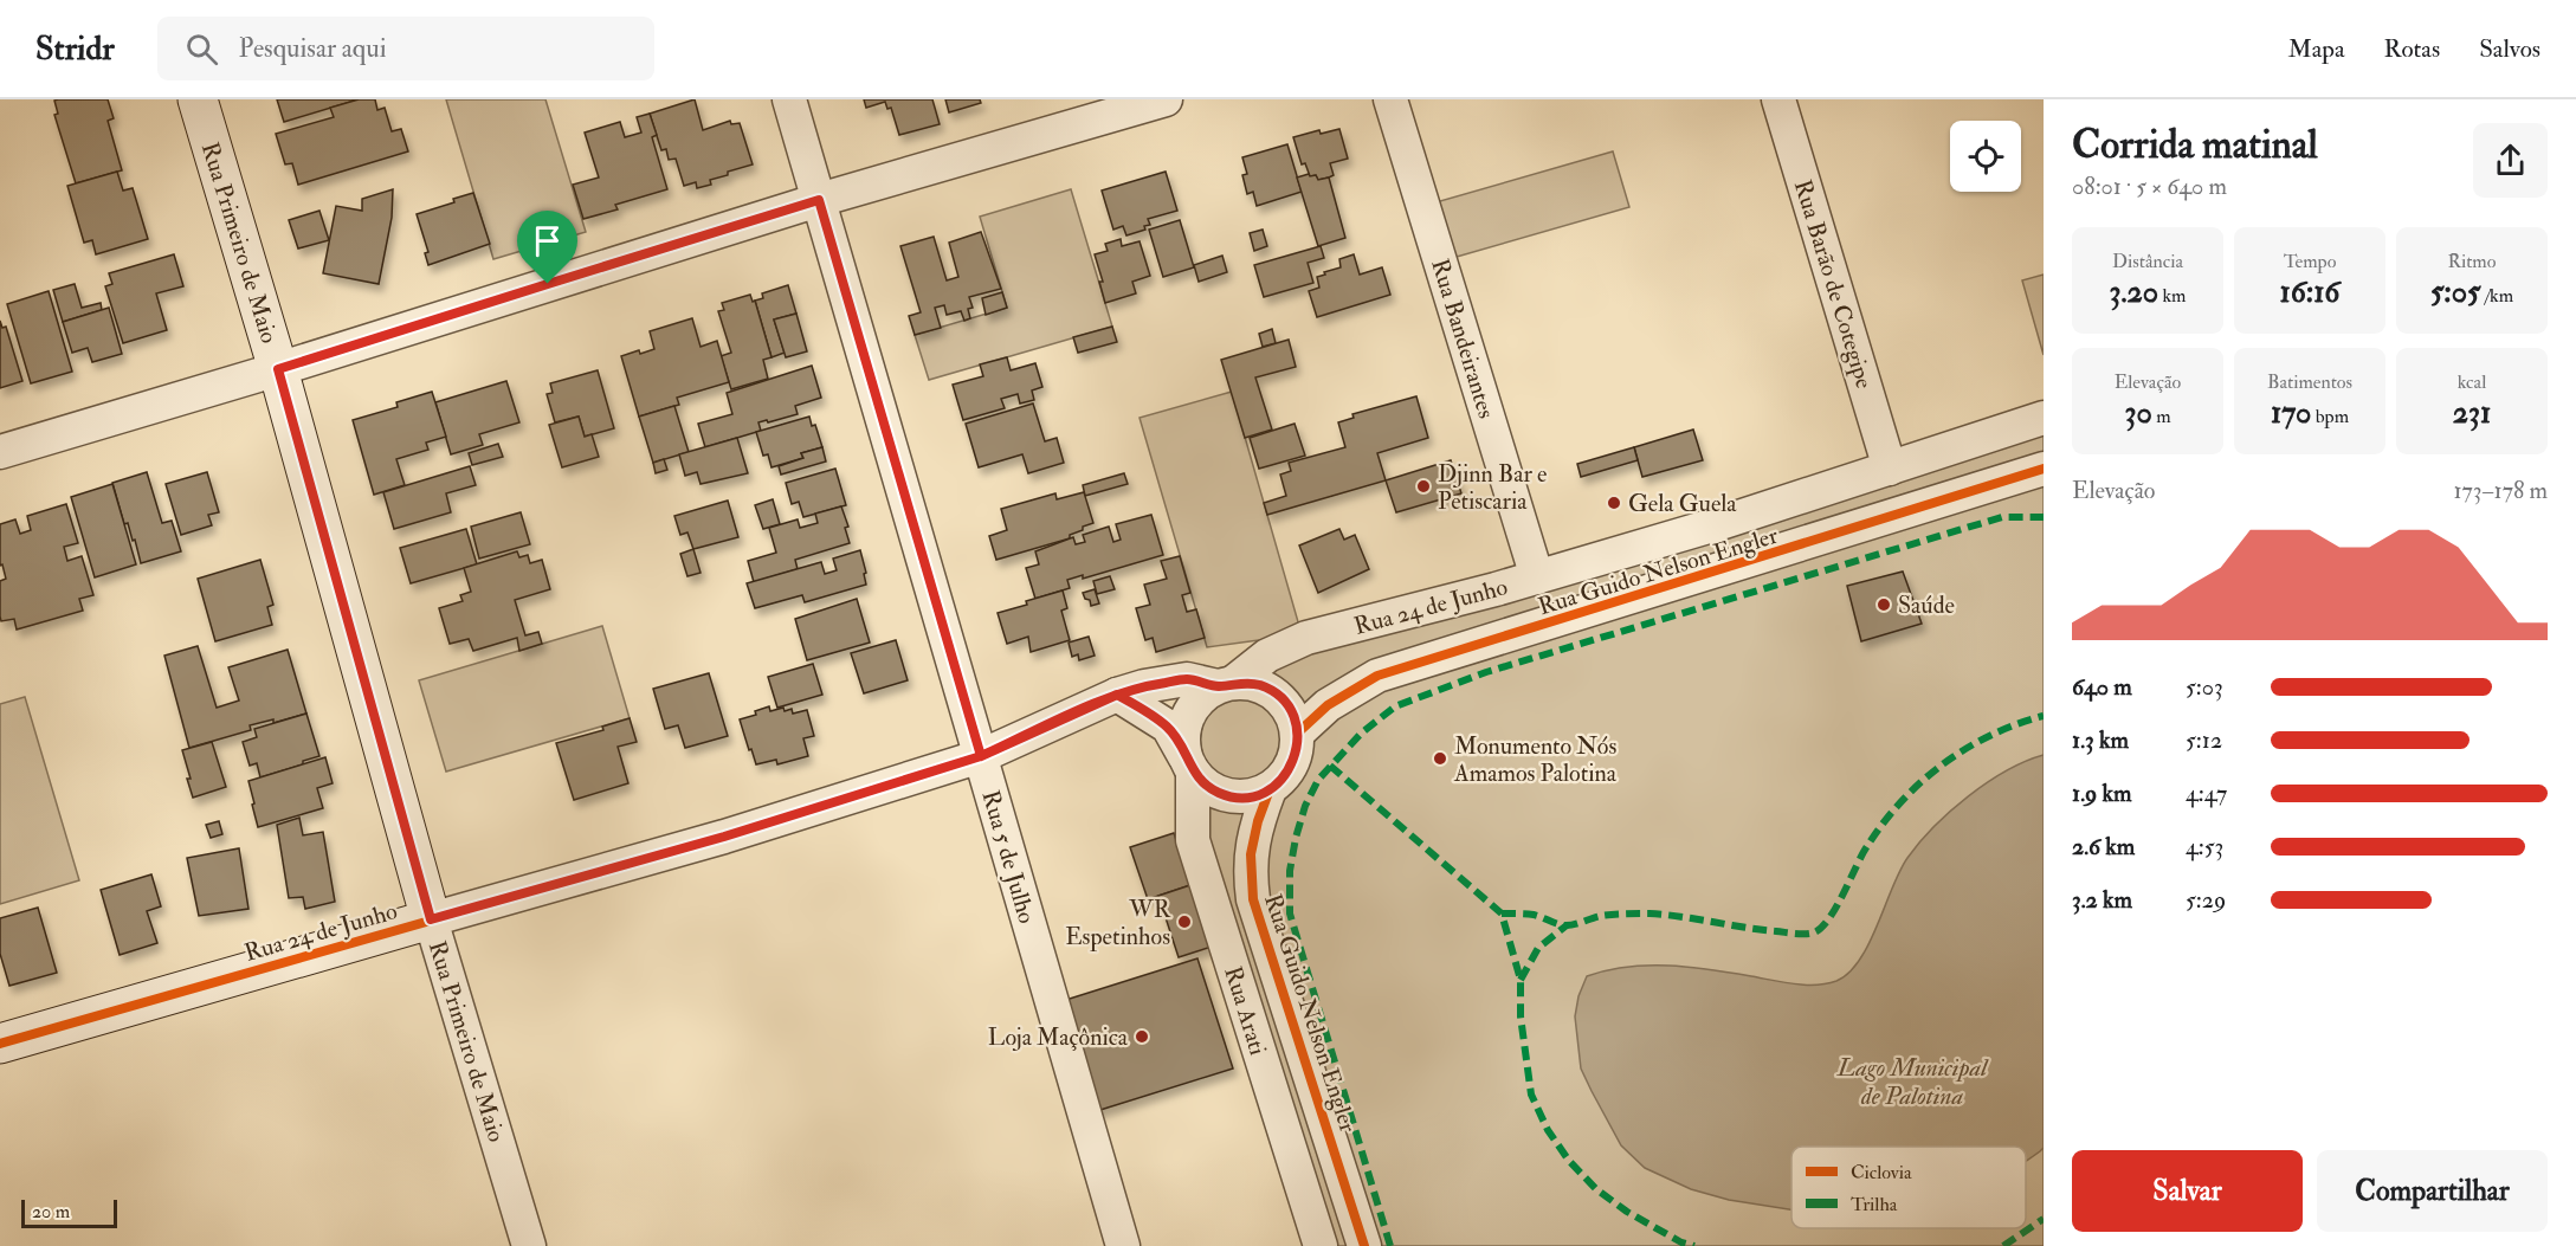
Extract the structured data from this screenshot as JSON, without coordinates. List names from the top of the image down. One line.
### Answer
{"streets":{"street":["Rua Primeiro de Maio","Rua Barão de Cotegipe","Rua Bandeirantes","Rua Guido Nelson Engler","Rua 24 de Junho","Rua 5 de Julho","Rua Arati"]},"crossings":[["Rua Primeiro de Maio","Rua 24 de Junho"],["Rua Barão de Cotegipe","Rua 24 de Junho"],["Rua Bandeirantes","Rua 24 de Junho"],["Rua Guido Nelson Engler","Rua 24 de Junho"],["Rua Guido Nelson Engler","Rua Arati"],["Rua 24 de Junho","Rua 5 de Julho"],["Rua 24 de Junho","Rua Arati"]],"water":["Lago Municipal de Palotina"],"places":["Djinn Bar e Petiscaria","Gela Guela","Saúde","Monumento Nós Amamos Palotina","WR Espetinhos","Loja Maçônica"],"legend":["Ciclovia","Trilha"],"scale_bar":"20 m","page":{"header":"Stridr","search":"Pesquisar aqui","nav":["Mapa","Rotas","Salvos"],"heading":["Corrida matinal","08:01 · 5 × 640 m"],"stats":[["Distância","3.20 km"],["Tempo","16:16"],["Ritmo","5:05 /km"],["Elevação","30 m"],["Batimentos","170 bpm"],["kcal","231"]],"chart":["Elevação","173–178 m"],"list":[{"name":"640 m","note":"5:03"},{"name":"1.3 km","note":"5:12"},{"name":"1.9 km","note":"4:47"},{"name":"2.6 km","note":"4:53"},{"name":"3.2 km","note":"5:29"}],"buttons":["Salvar","Compartilhar"],"scale":"20 m"}}
